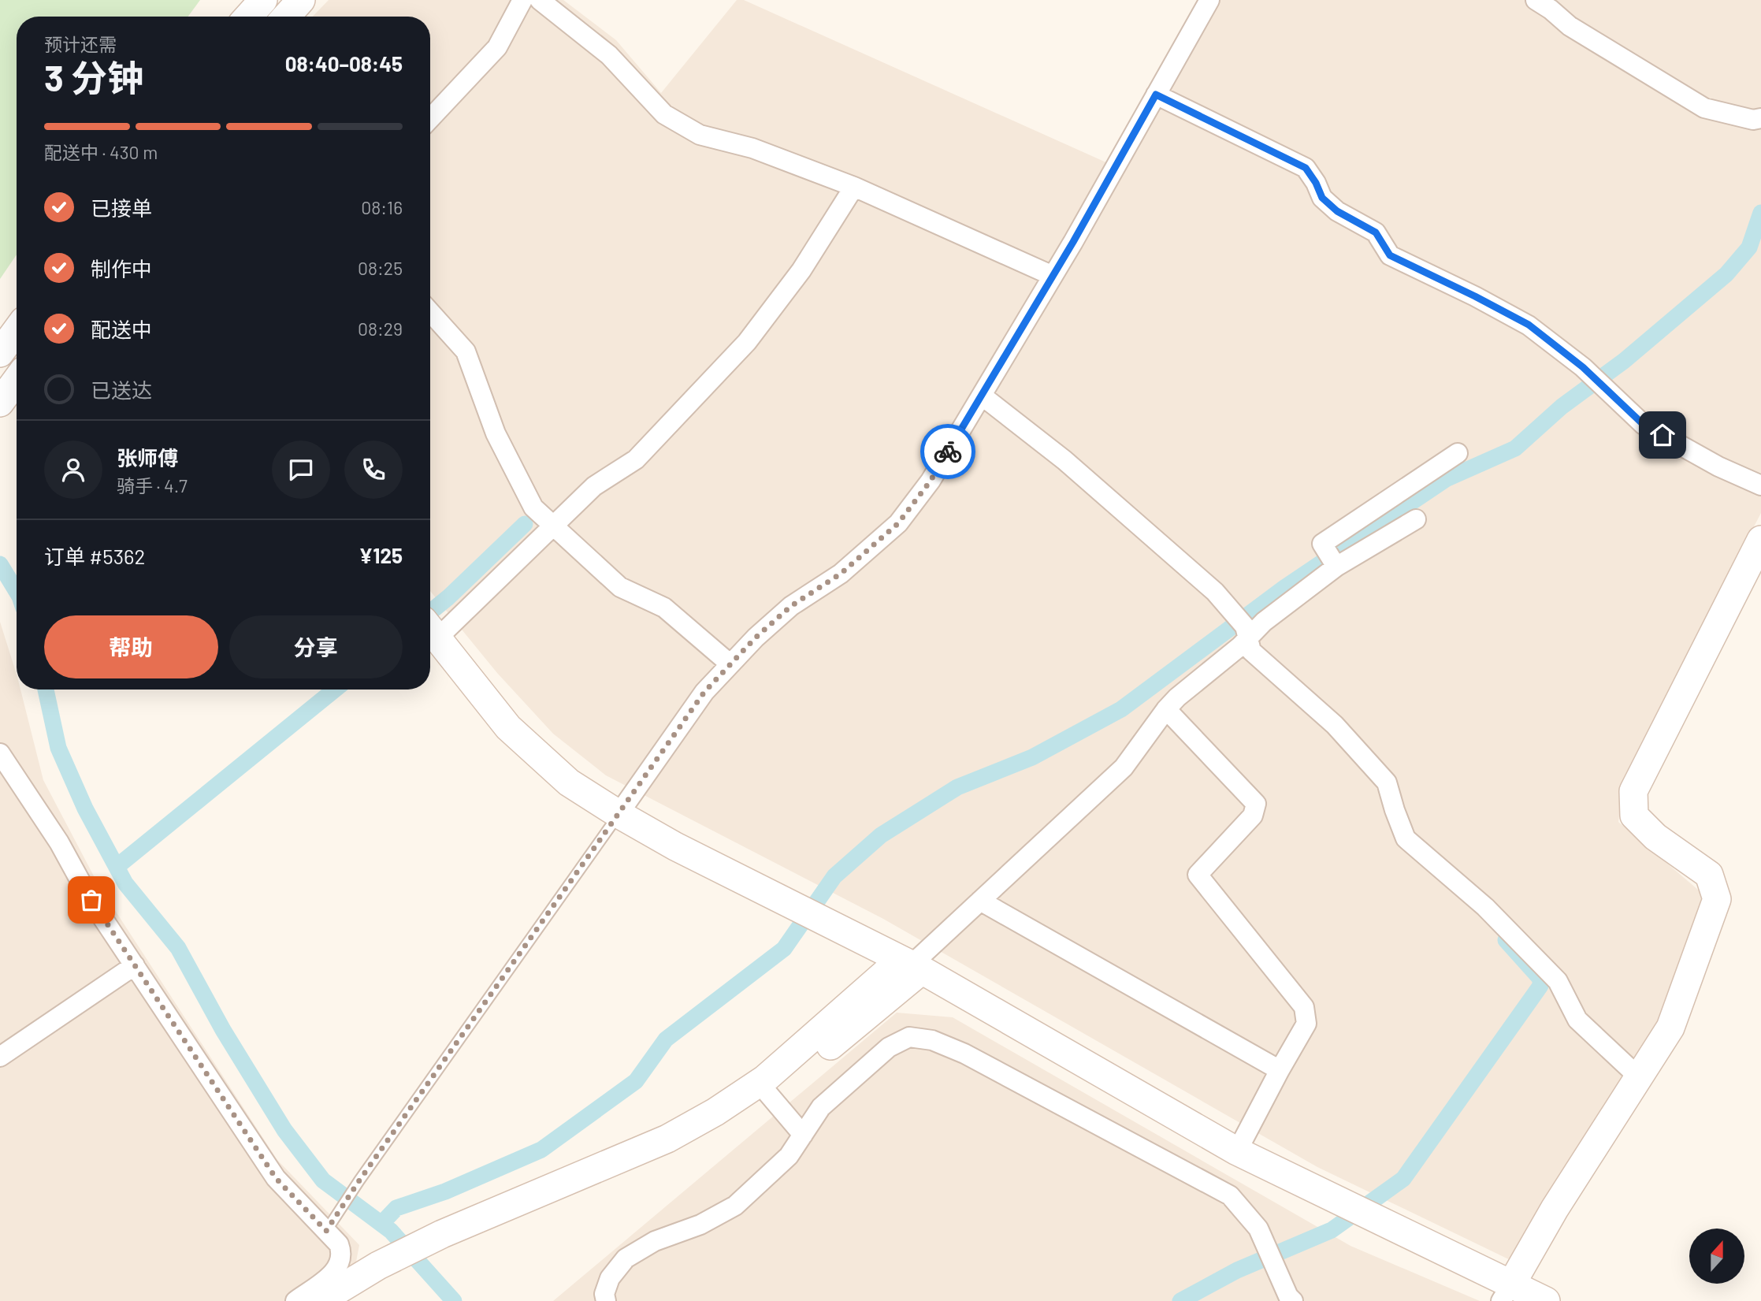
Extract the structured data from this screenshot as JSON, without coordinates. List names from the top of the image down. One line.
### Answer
{"north":"top","page":{"heading":["3 分钟","预计还需","08:40–08:45"],"panel":["张师傅","骑手 · 4.7","订单 #5362","¥125"],"bar":"配送中 · 430 m","list":[["已接单","08:16"],["制作中","08:25"],["配送中","08:29"],"已送达"],"buttons":["帮助","分享"]}}
